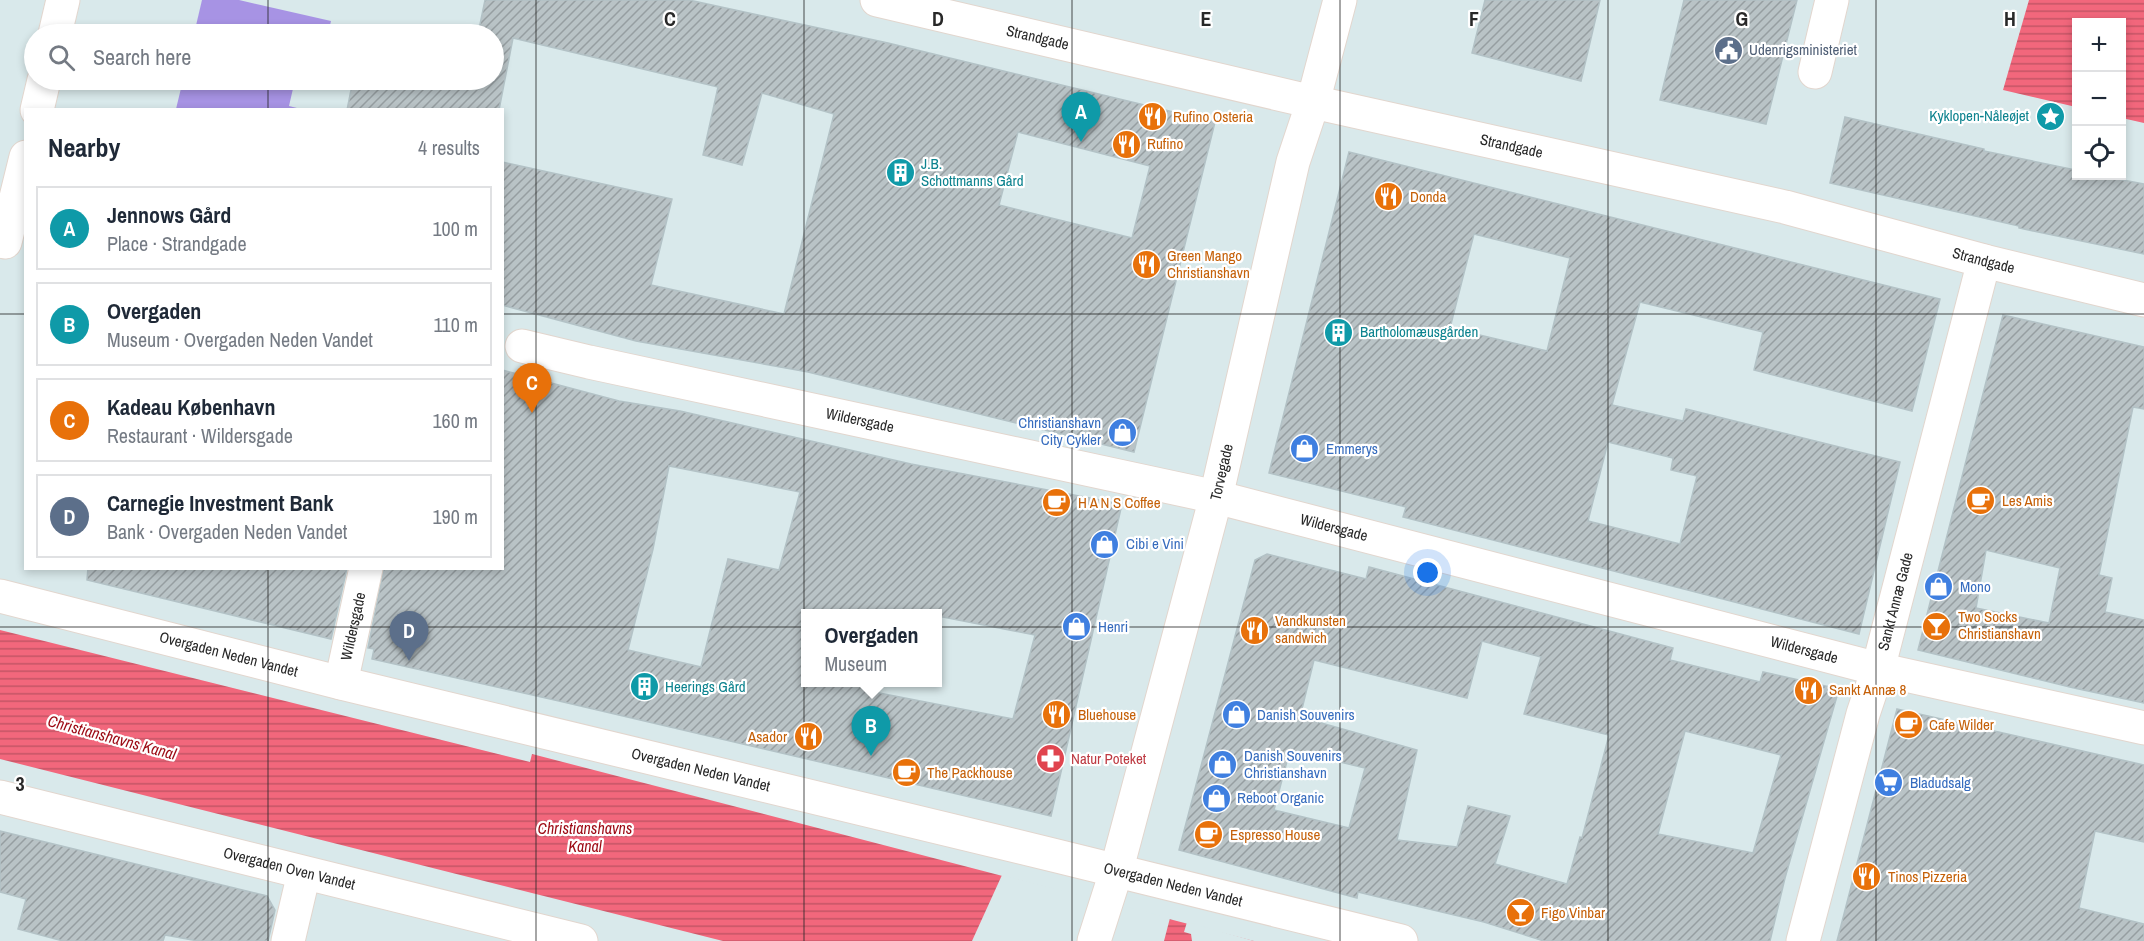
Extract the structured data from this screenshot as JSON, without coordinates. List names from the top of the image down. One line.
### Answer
{"streets":{"street":["Strandgade","Wildersgade","Torvegade","Sankt Annæ Gade","Overgaden Neden Vandet","Overgaden Oven Vandet"]},"crossings":[["Strandgade","Torvegade"],["Strandgade","Sankt Annæ Gade"],["Wildersgade","Torvegade"],["Wildersgade","Sankt Annæ Gade"],["Wildersgade","Overgaden Neden Vandet"],["Torvegade","Overgaden Neden Vandet"]],"water":["Christianshavns Kanal"],"places":{"public building":["Udenrigsministeriet"],"place":["Kyklopen-Nåleøjet"],"restaurant":["Rufino Osteria","Rufino","Donda","Green Mango Christianshavn","Vandkunsten sandwich","Sankt Annæ 8","Bluehouse","Asador","Tinos Pizzeria"],"building":["J.B. Schottmanns Gård","Bartholomæusgården","Heerings Gård"],"shop":["Christianshavn City Cykler","Emmerys","Cibi e Vini","Mono","Henri","Danish Souvenirs","Danish Souvenirs Christianshavn","Reboot Organic"],"cafe":["Les Amis","H A N S Coffee","Cafe Wilder","The Packhouse","Espresso House"],"bar":["Two Socks Christianshavn","Figo Vinbar"],"pharmacy":["Natur Poteket"],"supermarket":["Bladudsalg"]},"page":{"map_buttons":["+","−"],"search":"Search here","pins":["A","C","D","B"],"heading":["Nearby","4 results"],"list":[{"mark":"A","name":"Jennows Gård","note":"Place · Strandgade","value":"100 m"},{"mark":"B","name":"Overgaden","note":"Museum · Overgaden Neden Vandet","value":"110 m"},{"mark":"C","name":"Kadeau København","note":"Restaurant · Wildersgade","value":"160 m"},{"mark":"D","name":"Carnegie Investment Bank","note":"Bank · Overgaden Neden Vandet","value":"190 m"}],"popup":["Overgaden","Museum"]},"grid":{"columns":["C","D","E","F","G","H"],"rows":["3"]}}
